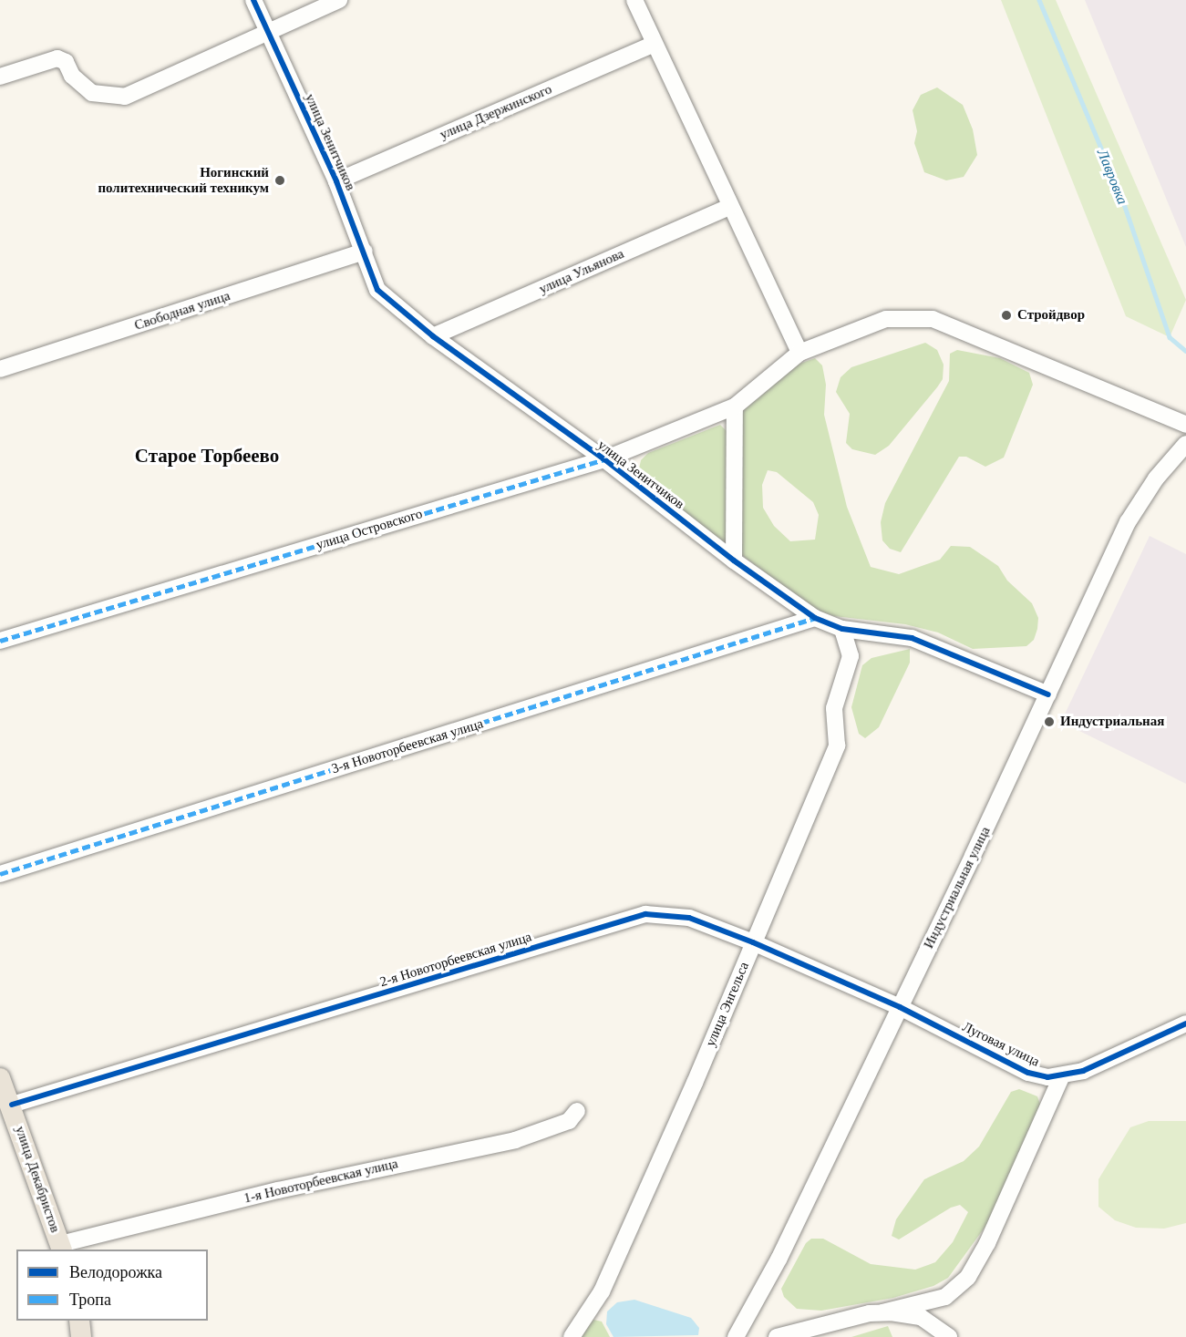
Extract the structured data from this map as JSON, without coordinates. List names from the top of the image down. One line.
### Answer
{"streets":{"main road":["улица Декабристов"],"street":["улица Дзержинского","улица Зенитчиков","улица Ульянова","Свободная улица","улица Островского","3-я Новоторбеевская улица","Индустриальная улица","2-я Новоторбеевская улица","улица Энгельса","Луговая улица","1-я Новоторбеевская улица"]},"crossings":[["улица Дзержинского","улица Зенитчиков"],["улица Зенитчиков","улица Ульянова"],["улица Зенитчиков","Свободная улица"],["улица Зенитчиков","улица Островского"],["улица Зенитчиков","3-я Новоторбеевская улица"],["улица Зенитчиков","Индустриальная улица"],["улица Зенитчиков","улица Энгельса"],["Индустриальная улица","2-я Новоторбеевская улица"],["Индустриальная улица","Луговая улица"],["2-я Новоторбеевская улица","улица Энгельса"],["2-я Новоторбеевская улица","Луговая улица"],["2-я Новоторбеевская улица","улица Декабристов"],["улица Декабристов","1-я Новоторбеевская улица"]],"districts":["Старое Торбеево"],"water":["Лавровка"],"places":["Ногинский политехнический техникум","Стройдвор","Индустриальная"],"legend":["Велодорожка","Тропа"]}
